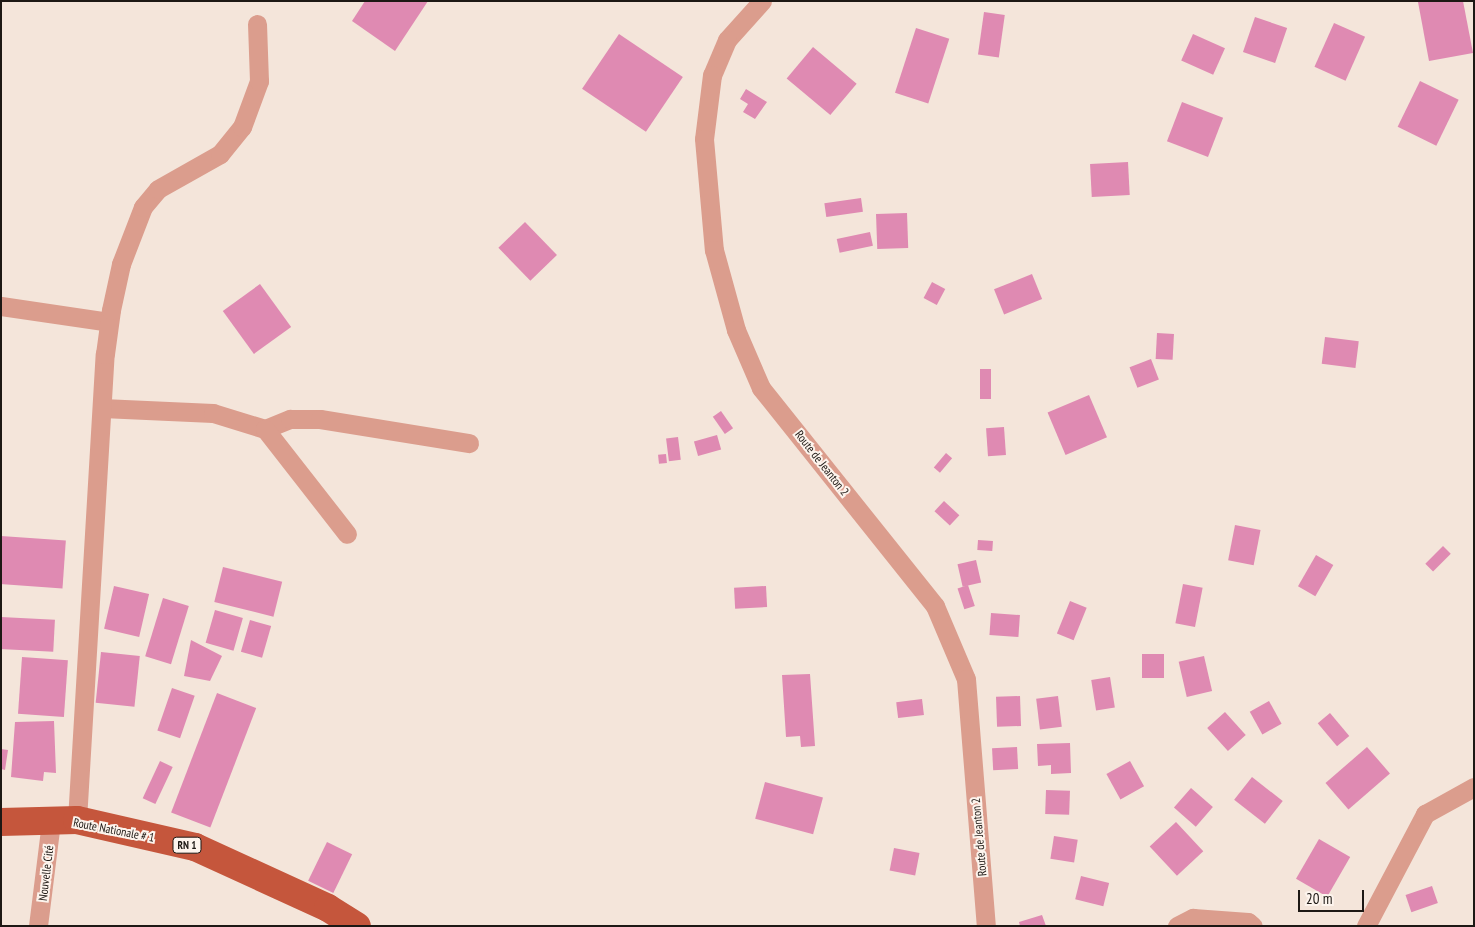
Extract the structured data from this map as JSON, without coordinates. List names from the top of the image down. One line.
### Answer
{"streets":{"main road":["Route Nationale # 1","RN 1"],"street":["Route de Jeanton 2","Nouvelle Cité"]},"crossings":[["Route Nationale # 1","Nouvelle Cité"]],"scale_bar":"20 m"}
